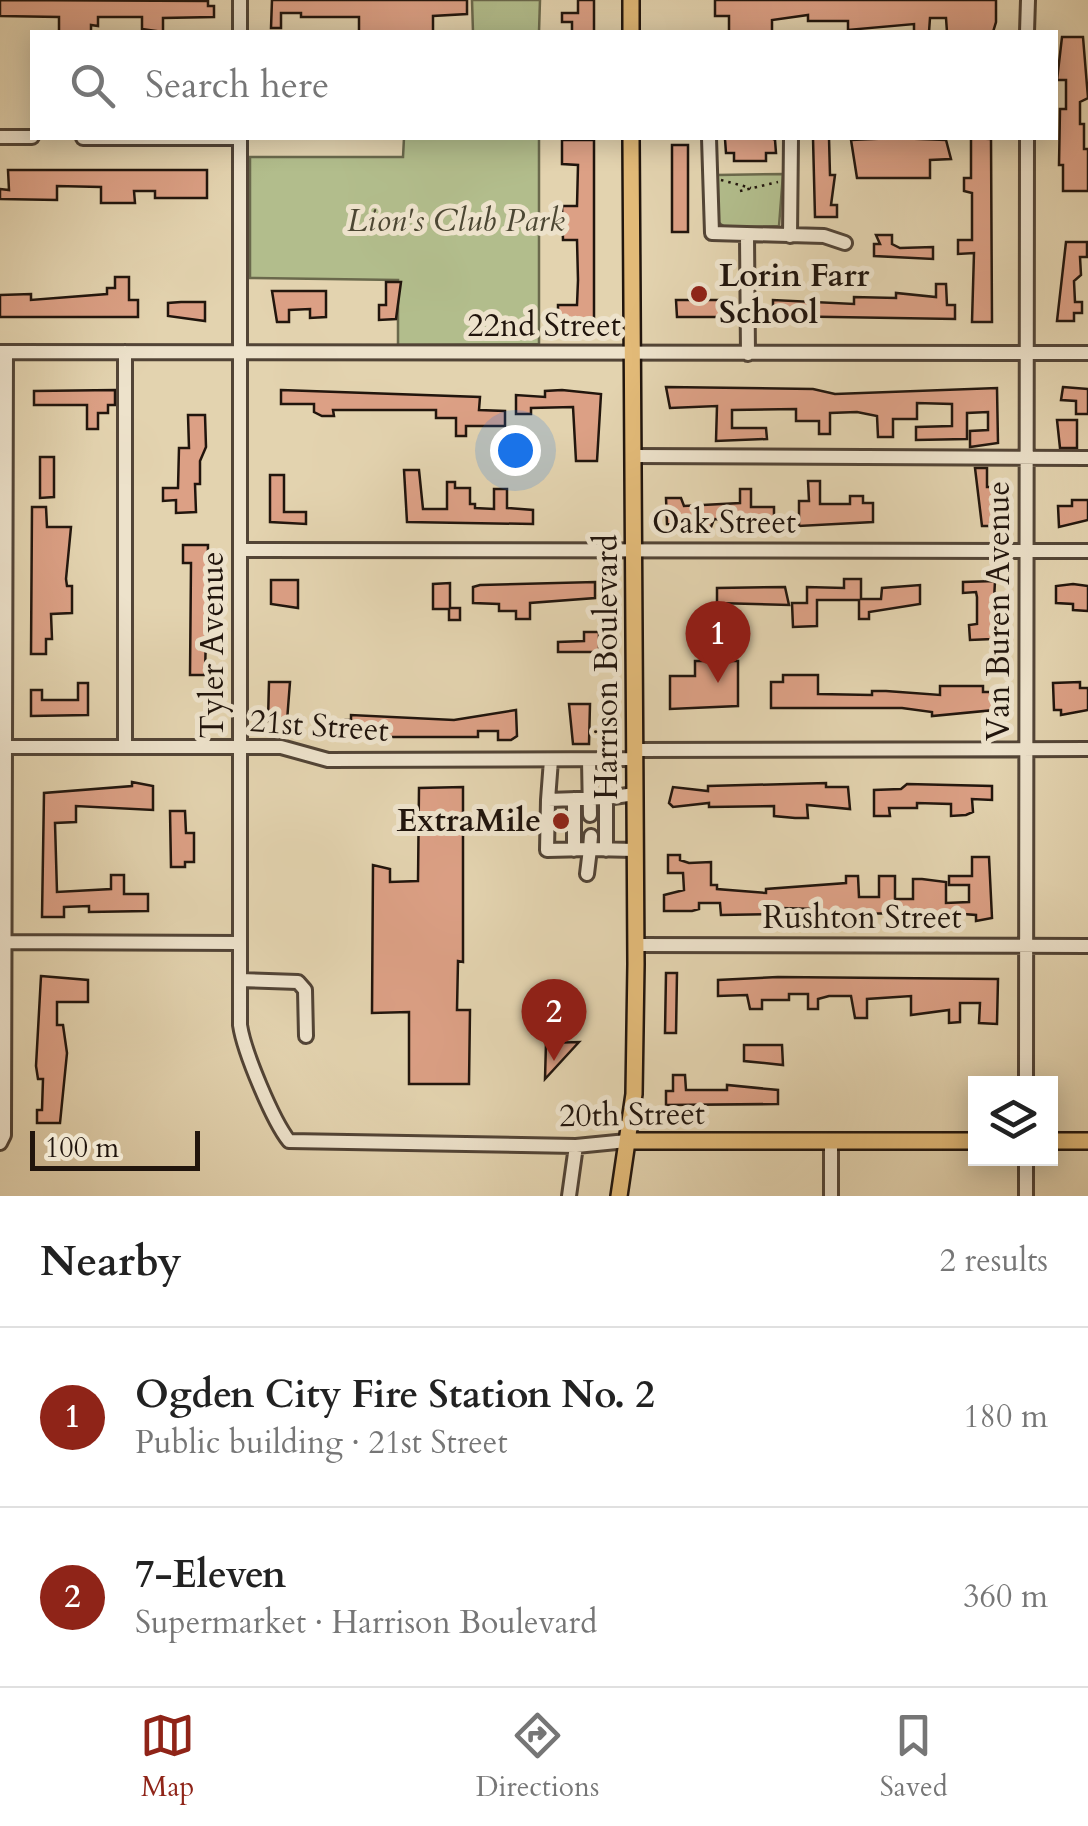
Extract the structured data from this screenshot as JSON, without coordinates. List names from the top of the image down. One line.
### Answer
{"streets":{"main road":["Harrison Boulevard","20th Street"],"street":["22nd Street","Oak Street","Van Buren Avenue","Tyler Avenue","21st Street","Rushton Street"]},"crossings":[["22nd Street","Van Buren Avenue"],["22nd Street","Tyler Avenue"],["22nd Street","Harrison Boulevard"],["Oak Street","Van Buren Avenue"],["Oak Street","Tyler Avenue"],["Oak Street","Harrison Boulevard"],["Van Buren Avenue","21st Street"],["Van Buren Avenue","Rushton Street"],["Tyler Avenue","21st Street"],["Tyler Avenue","20th Street"],["Harrison Boulevard","21st Street"],["Harrison Boulevard","Rushton Street"],["Harrison Boulevard","20th Street"]],"parks":["Lion's Club Park"],"places":["Lorin Farr School","ExtraMile"],"scale_bar":"100 m","page":{"search":"Search here","pins":["1","2"],"scale":"100 m","heading":["Nearby","2 results"],"list":[{"mark":"1","name":"Ogden City Fire Station No. 2","note":"Public building · 21st Street","value":"180 m"},{"mark":"2","name":"7-Eleven","note":"Supermarket · Harrison Boulevard","value":"360 m"}],"nav":["Map","Directions","Saved"]}}
